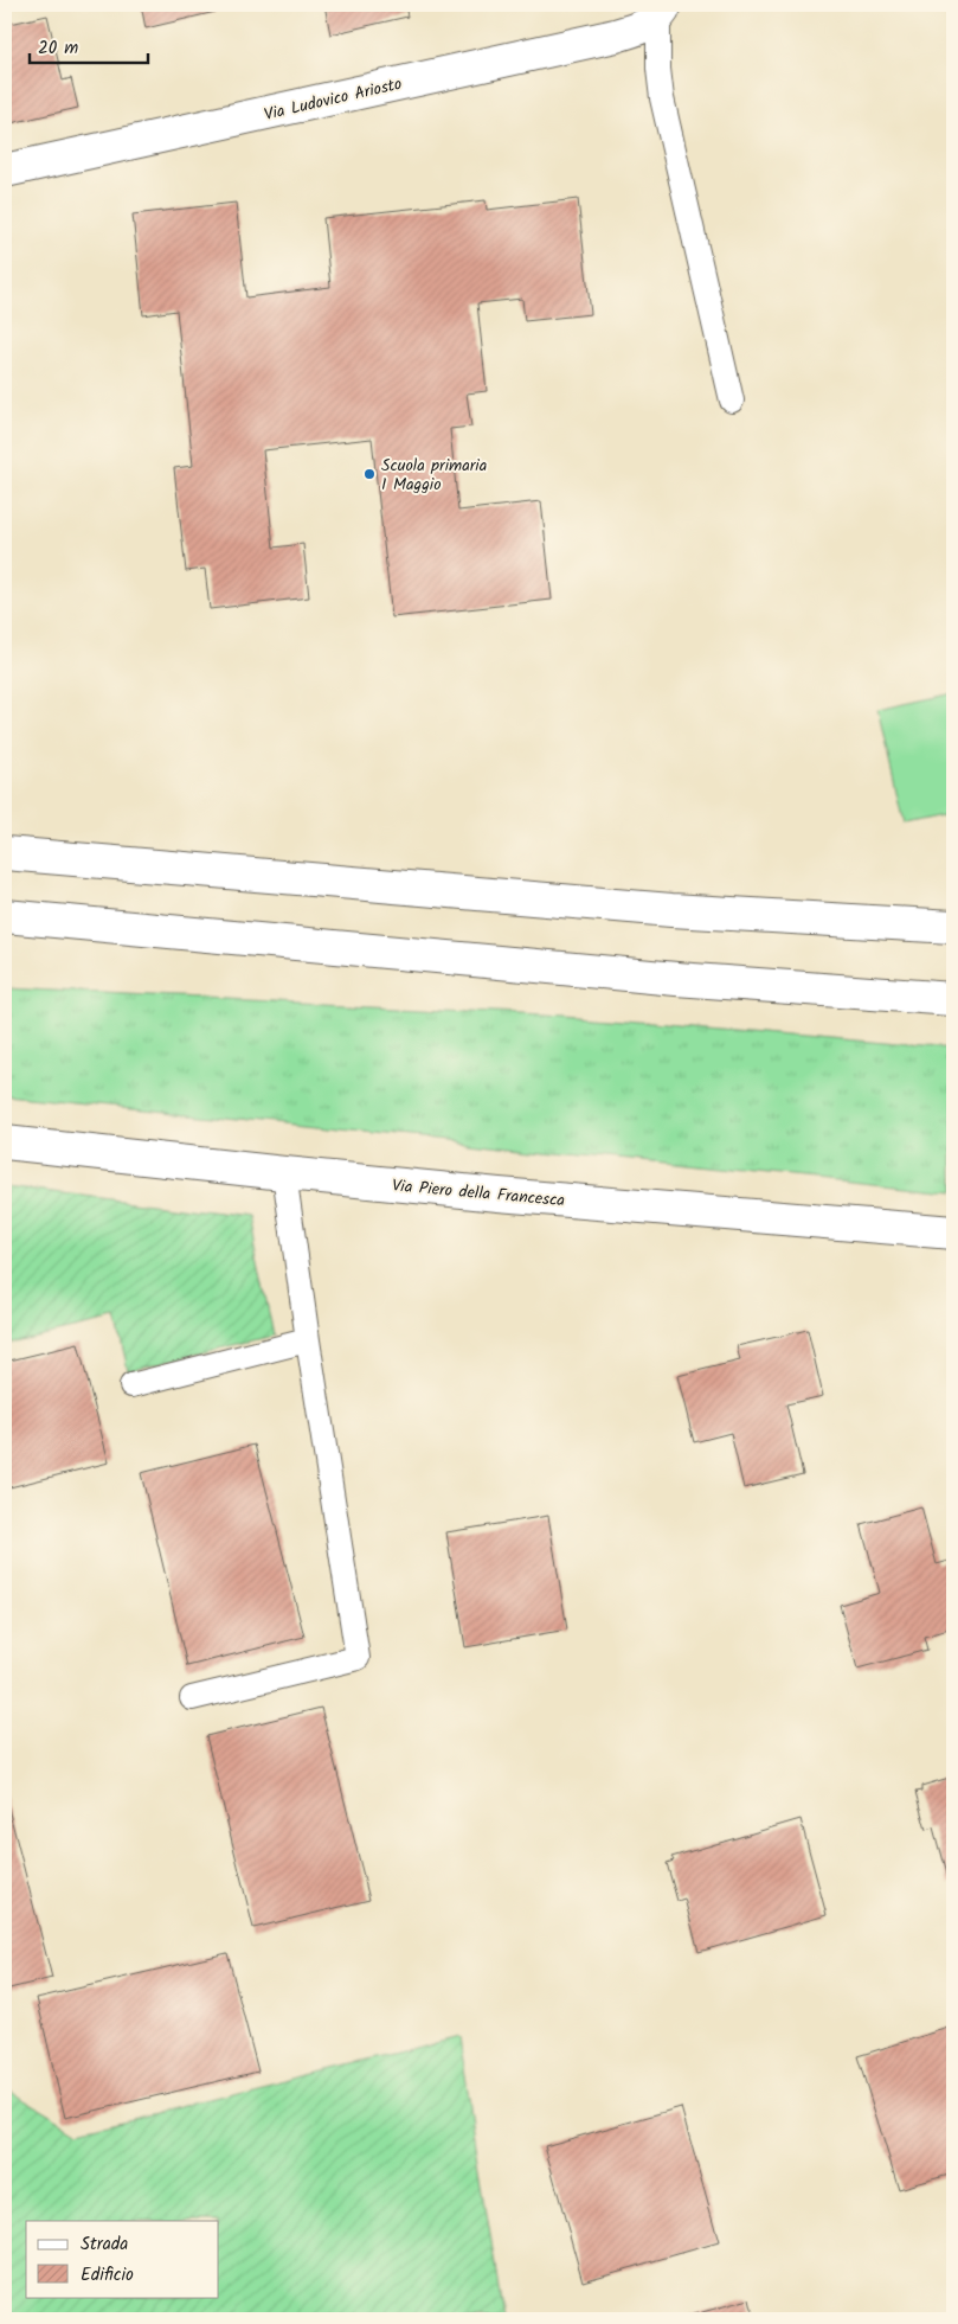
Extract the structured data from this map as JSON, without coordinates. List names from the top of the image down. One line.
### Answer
{"streets":{"main road":["Via Ludovico Ariosto","Via Piero della Francesca"]},"places":["Scuola primaria I Maggio"],"legend":["Strada","Edificio"],"scale_bar":"20 m"}
